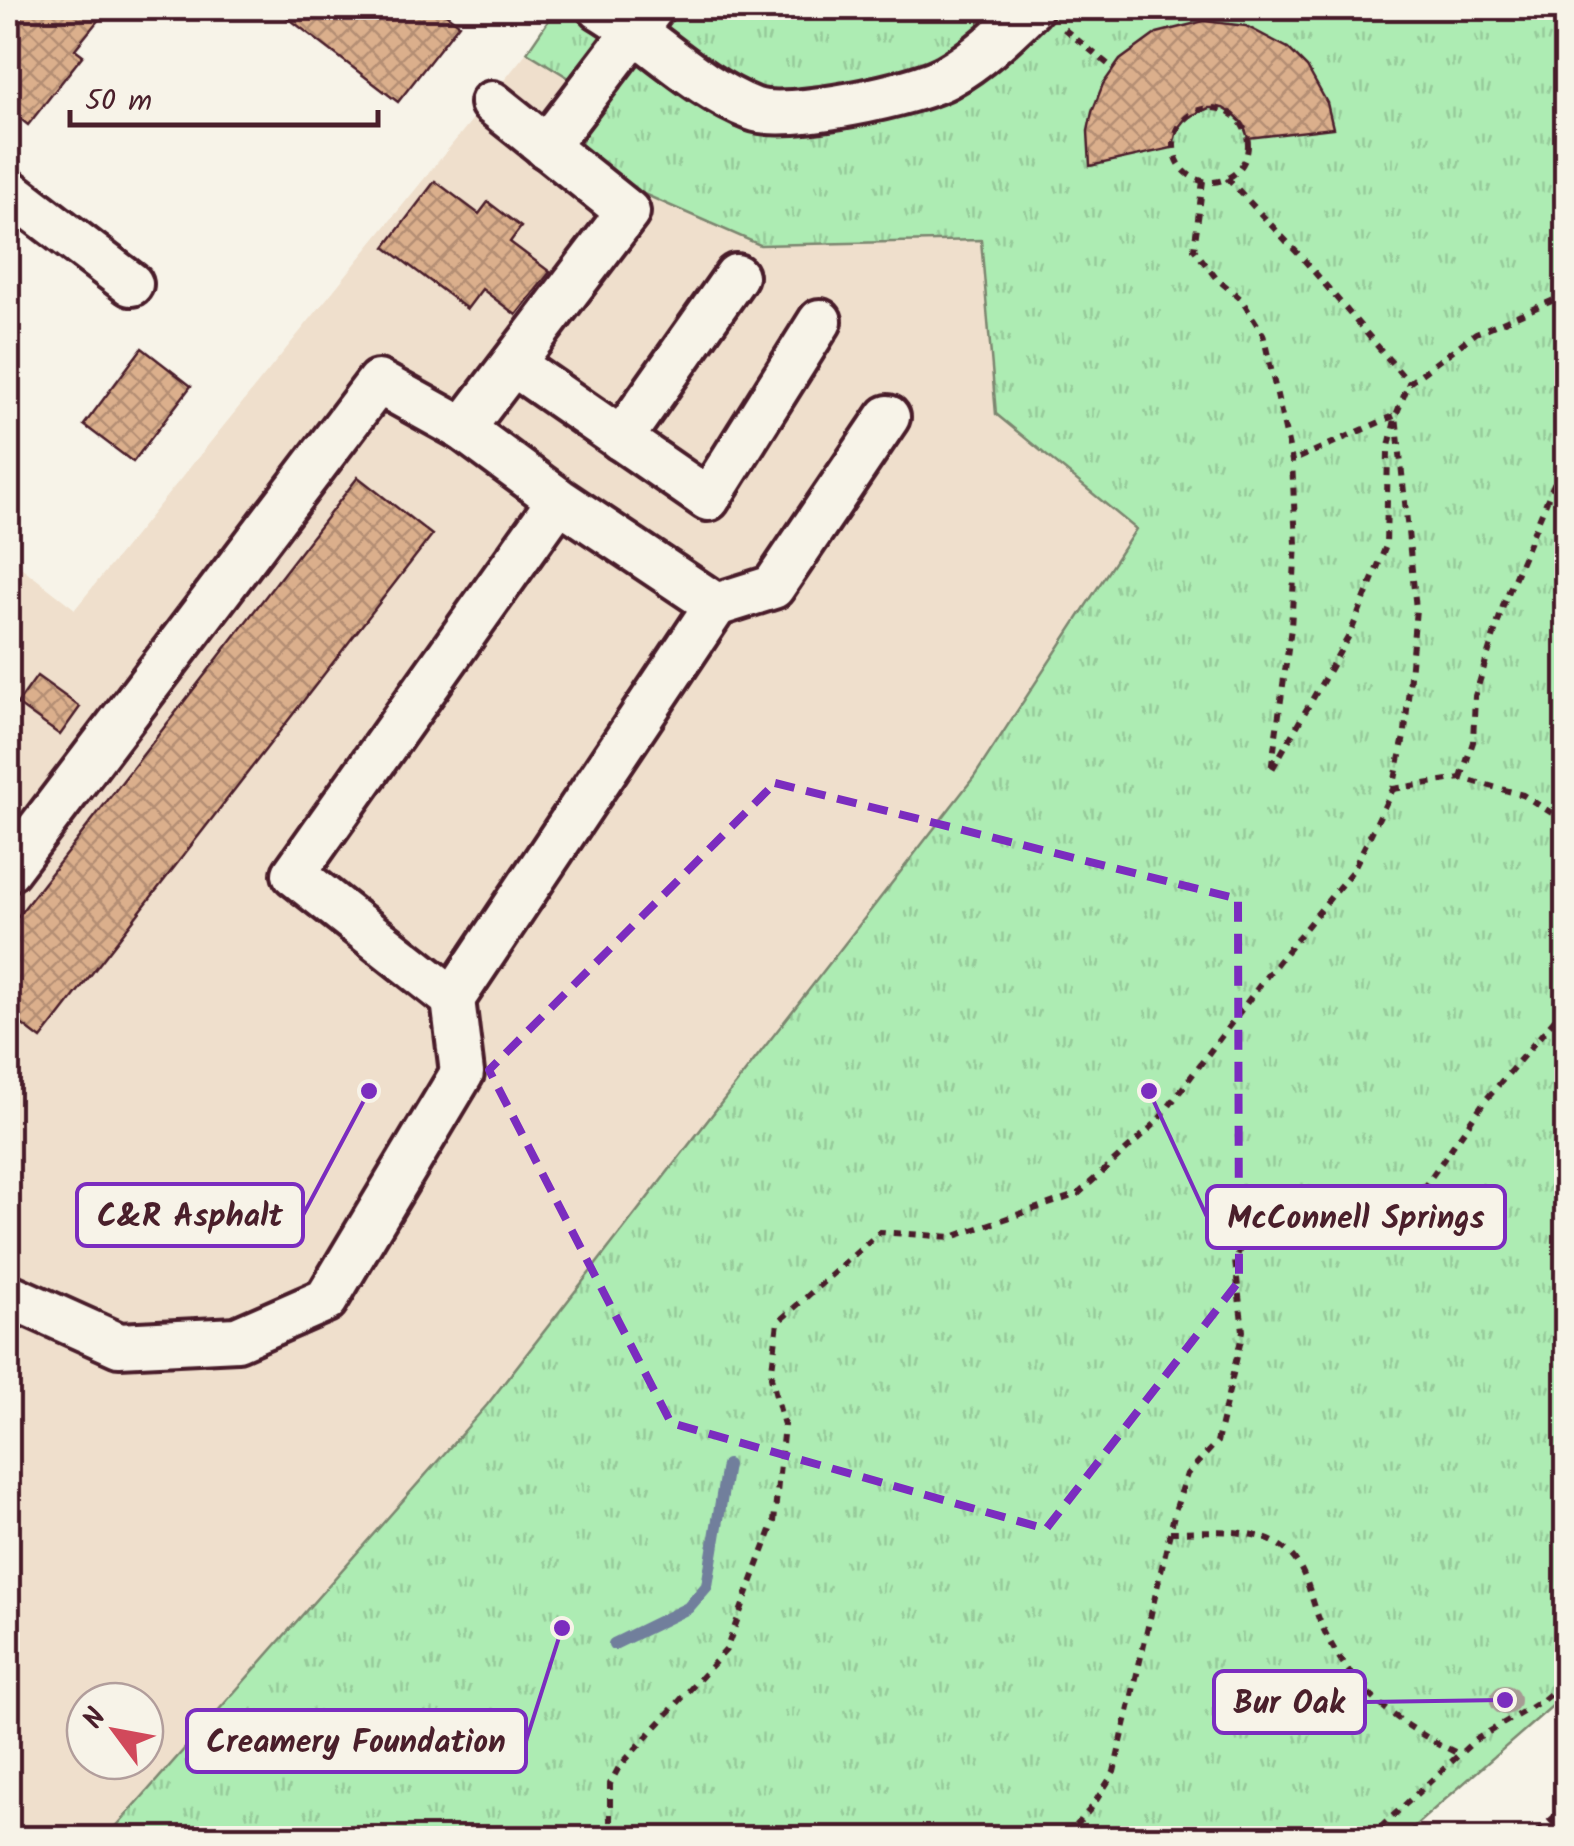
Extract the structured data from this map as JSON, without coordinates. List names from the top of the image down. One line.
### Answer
{"places":["C&R Asphalt","McConnell Springs","Creamery Foundation","Bur Oak"],"scale_bar":"50 m","north":"top left"}
